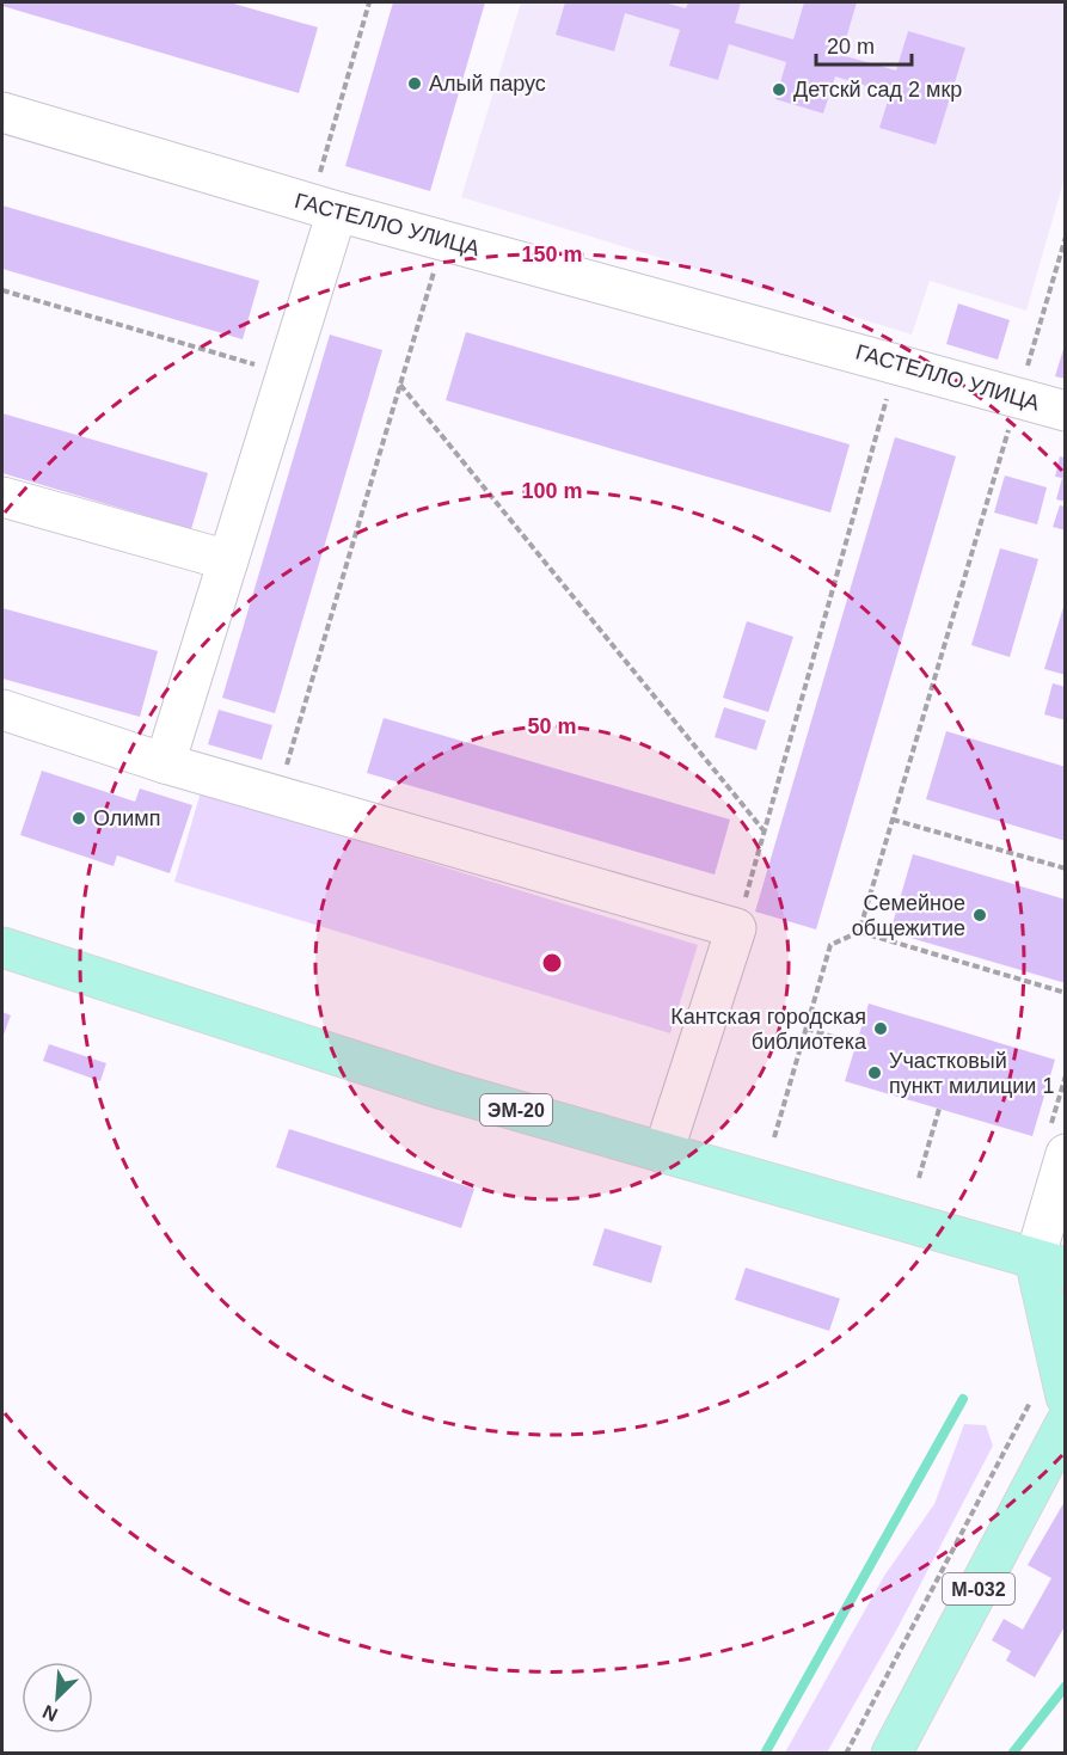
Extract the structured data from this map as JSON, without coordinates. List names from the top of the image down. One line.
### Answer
{"streets":{"main road":["ЭМ-20","M-032"],"street":["ГАСТЕЛЛО УЛИЦА"]},"places":["Алый парус","Детскй сад 2 мкр","Олимп","Семейное общежитие","Кантская городская библиотека","Участковый пункт милиции 1"],"scale_bar":"20 m","north":"bottom left","rings":["150 m","100 m","50 m"]}
